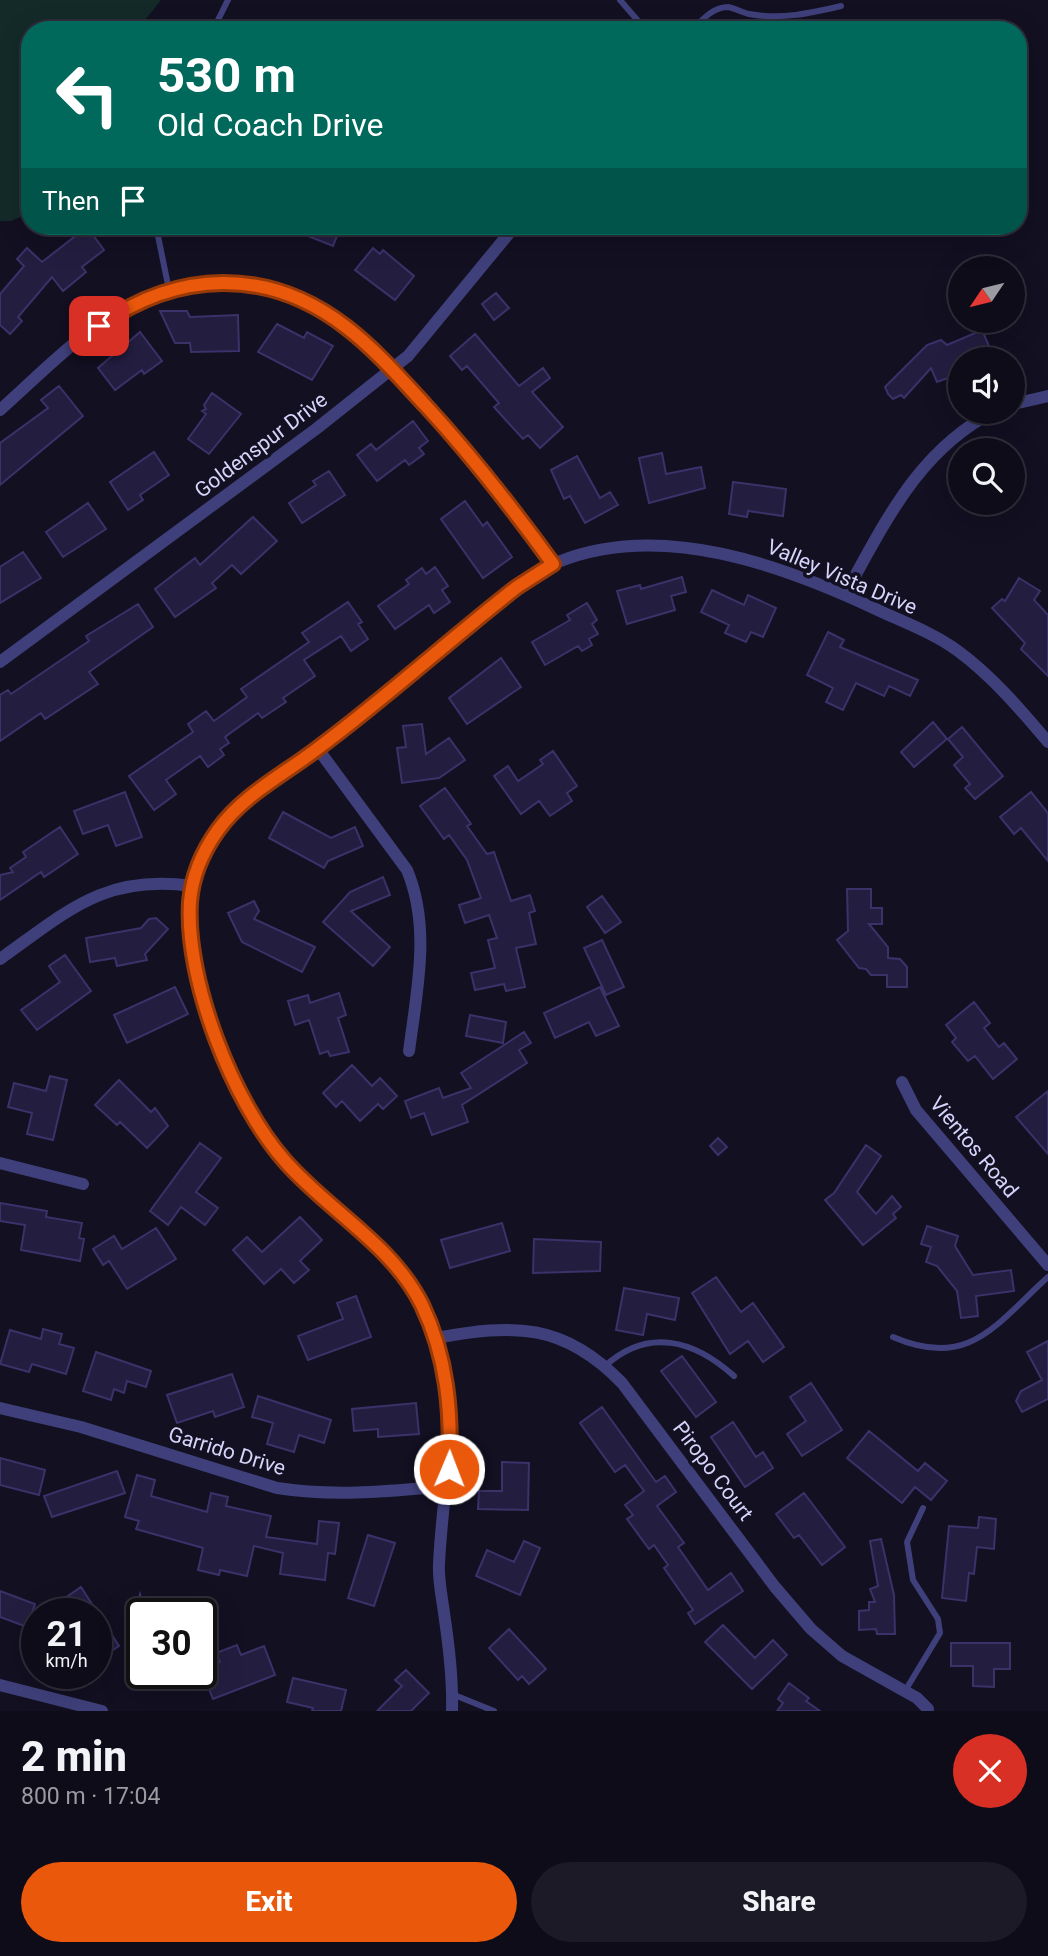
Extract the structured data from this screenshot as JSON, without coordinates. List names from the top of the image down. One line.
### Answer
{"streets":{"street":["Goldenspur Drive","Valley Vista Drive","Vientos Road","Garrido Drive","Piropo Court"]},"crossings":[["Valley Vista Drive","Garrido Drive"],["Valley Vista Drive","Piropo Court"]],"north":"bottom left","page":{"turn":["530 m","Old Coach Drive"],"then":"Then","speed":"21 km/h","limit":"30","heading":["2 min","800 m · 17:04"],"buttons":["Exit","Share"]}}
